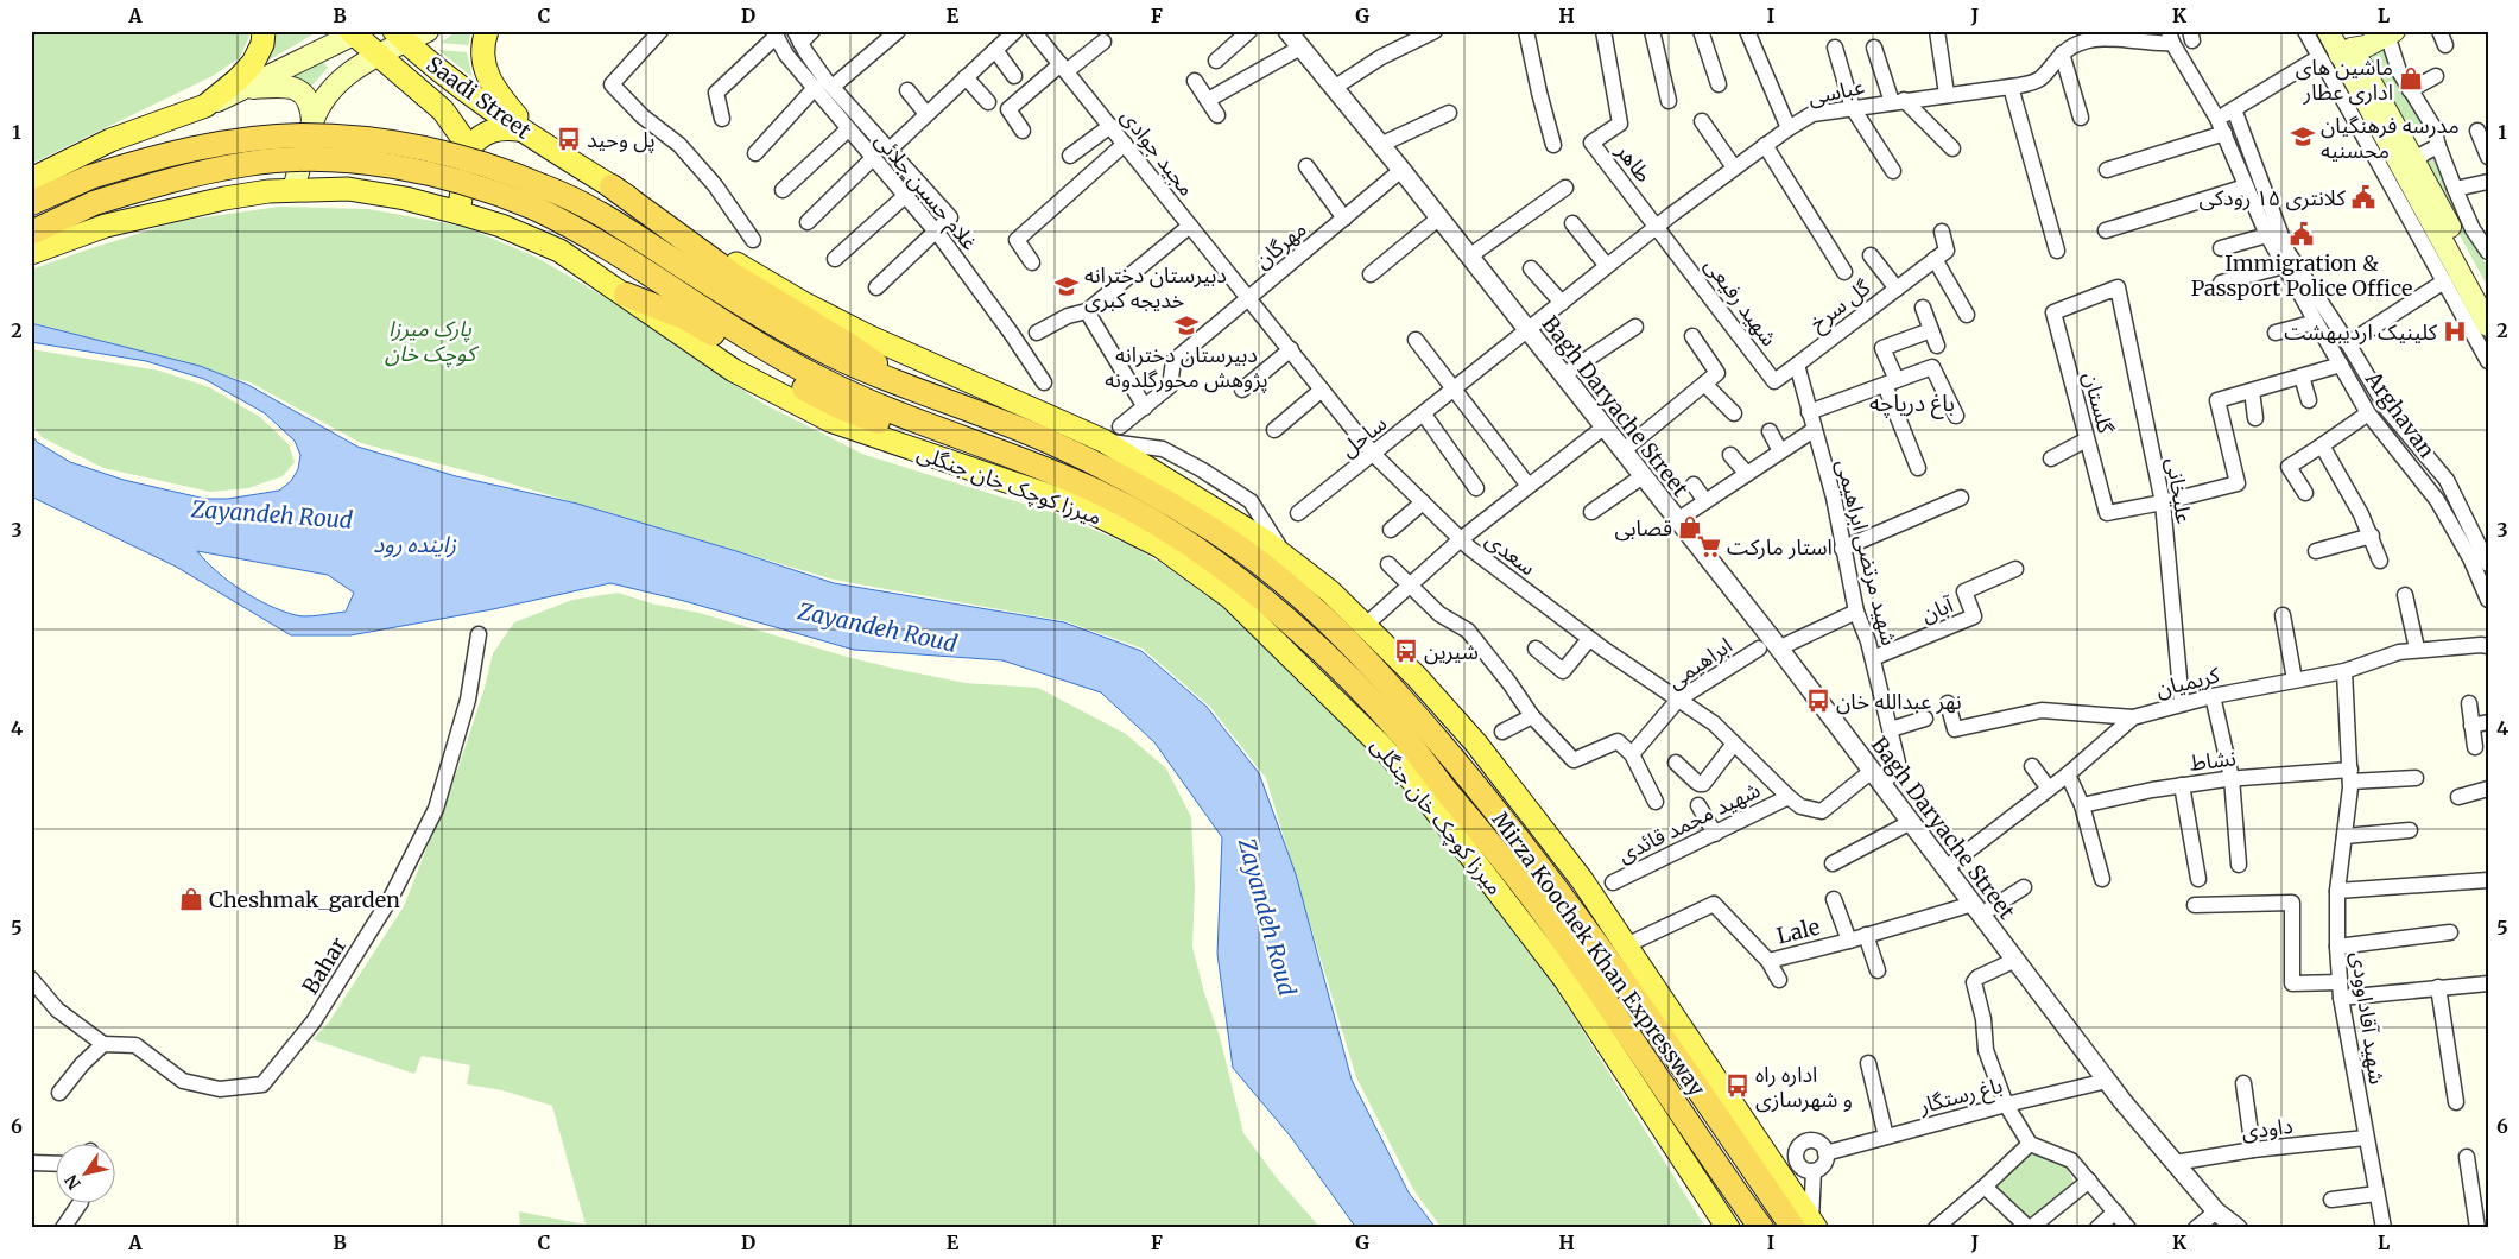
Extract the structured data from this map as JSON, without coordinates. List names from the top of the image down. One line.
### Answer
{"streets":{"highway":["Mirza Koochek Khan Expressway"],"main road":["Saadi Street","میرزا کوچک خان جنگلی"],"street":["عباسی","مجید جوادی","طاهر","غلام حسین جلائی","مهرگان","شهید رفیعی","گل سرخ","گلستان","Bagh Daryache Street","Arghavan","ساحل","علیخانی","شهید مرتضی ابراهیمی","سعدی","آبان","ابراهیمی","کریمیان","نشاط","شهید محمد قائدی","Lale","Bahar","شهید آقاداوودی","باغ رستگار","داودی"]},"crossings":[["عباسی","طاهر"],["عباسی","شهید رفیعی"],["عباسی","Bagh Daryache Street"],["عباسی","Arghavan"],["عباسی","ساحل"],["مجید جوادی","مهرگان"],["مجید جوادی","سعدی"],["طاهر","شهید رفیعی"],["مهرگان","Bagh Daryache Street"],["مهرگان","سعدی"],["شهید رفیعی","گل سرخ"],["گلستان","علیخانی"],["Bagh Daryache Street","ساحل"],["Bagh Daryache Street","شهید مرتضی ابراهیمی"],["Bagh Daryache Street","کریمیان"],["Bagh Daryache Street","شهید محمد قائدی"],["Bagh Daryache Street","Lale"],["Bagh Daryache Street","باغ رستگار"],["Bagh Daryache Street","داودی"],["ساحل","سعدی"],["علیخانی","کریمیان"],["شهید مرتضی ابراهیمی","آبان"],["سعدی","ابراهیمی"],["سعدی","شهید محمد قائدی"],["کریمیان","شهید آقاداوودی"],["نشاط","شهید آقاداوودی"],["شهید آقاداوودی","داودی"]],"districts":["باغ دریاچه"],"water":["Zayandeh Roud","زاینده رود"],"parks":["پارک میرزا کوچک خان"],"places":{"shop":["ماشین های اداری عطار","قصابی","Cheshmak_garden"],"school or university":["مدرسه فرهنگیان محسنیه","دبیرستان دخترانه خدیجه کبری","دبیرستان دخترانه پژوهش محورگلدونه"],"bus stop":["پل وحید","شیرین","نهر عبدالله خان","اداره راه و شهرسازی"],"public building":["کلانتری ۱۵ رودکی","Immigration & Passport Police Office"],"hospital":["کلینیک اردیبهشت"],"supermarket":["استار مارکت"]},"north":"bottom left","grid":{"columns":["A","B","C","D","E","F","G","H","I","J","K","L"],"rows":["1","2","3","4","5","6"]}}
